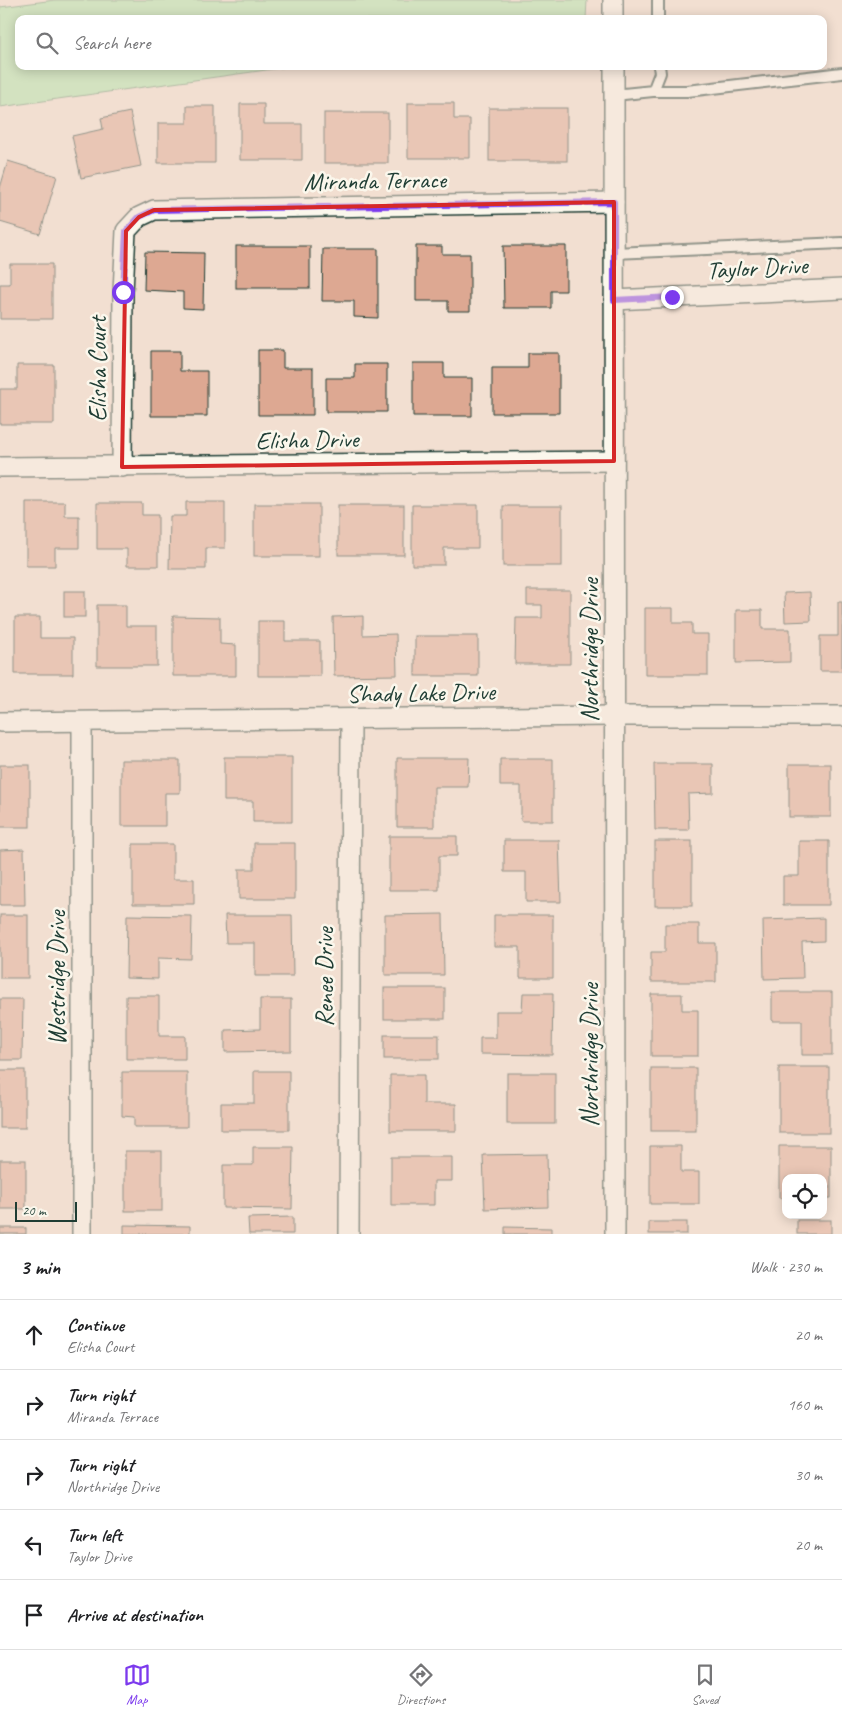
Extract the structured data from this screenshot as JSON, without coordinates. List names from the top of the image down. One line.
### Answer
{"streets":{"street":["Miranda Terrace","Taylor Drive","Elisha Court","Elisha Drive","Northridge Drive","Shady Lake Drive","Renee Drive","Westridge Drive"]},"crossings":[["Miranda Terrace","Elisha Court"],["Miranda Terrace","Northridge Drive"],["Taylor Drive","Northridge Drive"],["Elisha Court","Elisha Drive"],["Elisha Drive","Northridge Drive"],["Northridge Drive","Shady Lake Drive"],["Shady Lake Drive","Renee Drive"],["Shady Lake Drive","Westridge Drive"]],"scale_bar":"20 m","page":{"search":"Search here","scale":"20 m","heading":["3 min","Walk · 230 m"],"list":[["Continue","Elisha Court","20 m"],["Turn right","Miranda Terrace","160 m"],["Turn right","Northridge Drive","30 m"],["Turn left","Taylor Drive","20 m"],"Arrive at destination"],"nav":["Map","Directions","Saved"]}}
